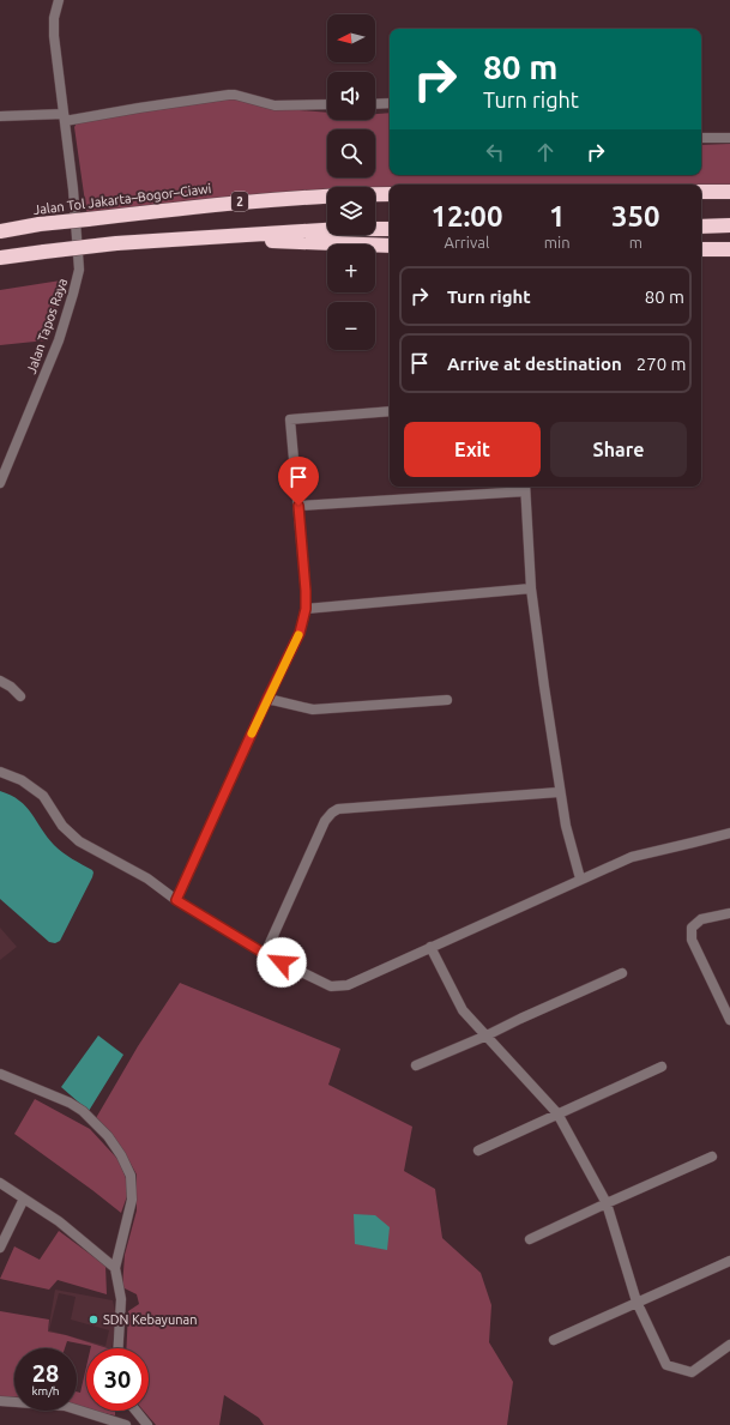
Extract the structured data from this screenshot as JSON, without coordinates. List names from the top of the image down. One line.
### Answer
{"streets":{"highway":["Jalan Tol Jakarta–Bogor–Ciawi","2"],"street":["Jalan Tapos Raya"]},"places":["SDN Kebayunan"],"north":"left","page":{"map_buttons":["+","−"],"turn":["80 m","Turn right"],"eta":["12:00","Arrival","1","min","350","m"],"list":[{"name":"Turn right","value":"80 m"},{"name":"Arrive at destination","value":"270 m"}],"buttons":["Exit","Share"],"speed":"28 km/h","limit":"30"}}
